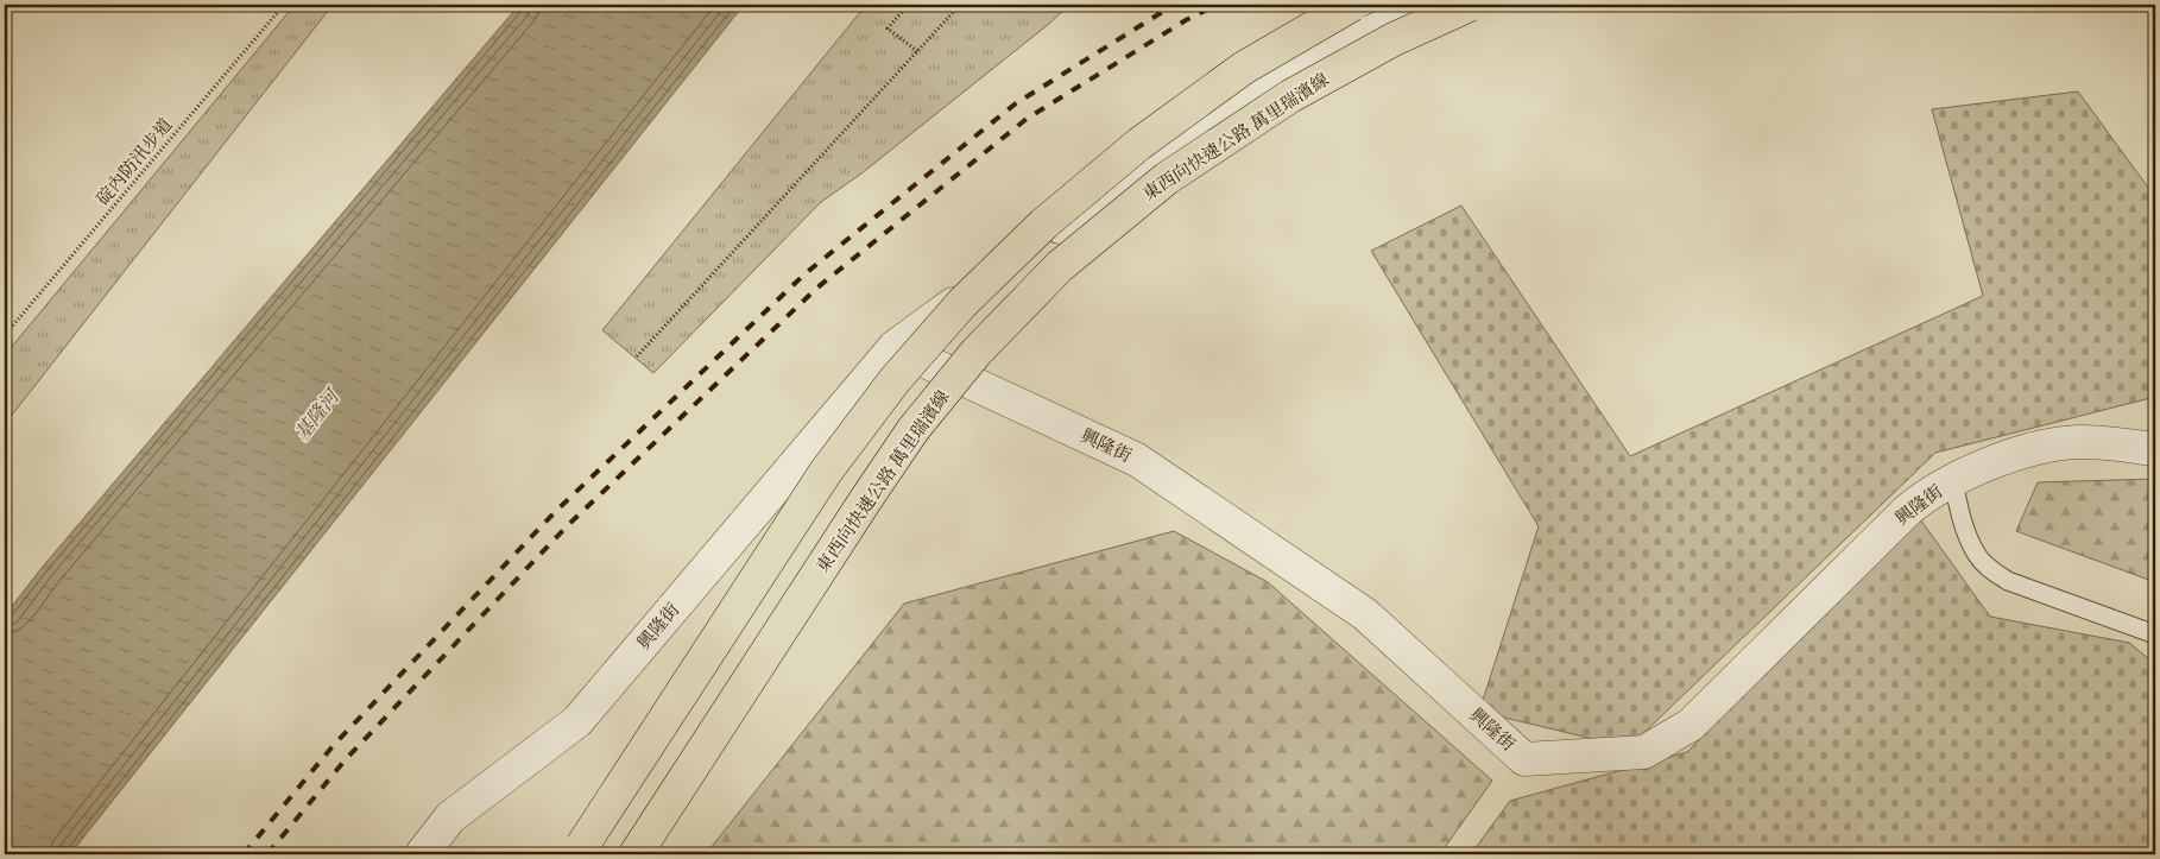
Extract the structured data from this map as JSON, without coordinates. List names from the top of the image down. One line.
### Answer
{"streets":{"highway":["東西向快速公路 萬里瑞濱線"],"street":["興隆街"],"path":["碇內防汛步道"]},"water":["基隆河"]}
